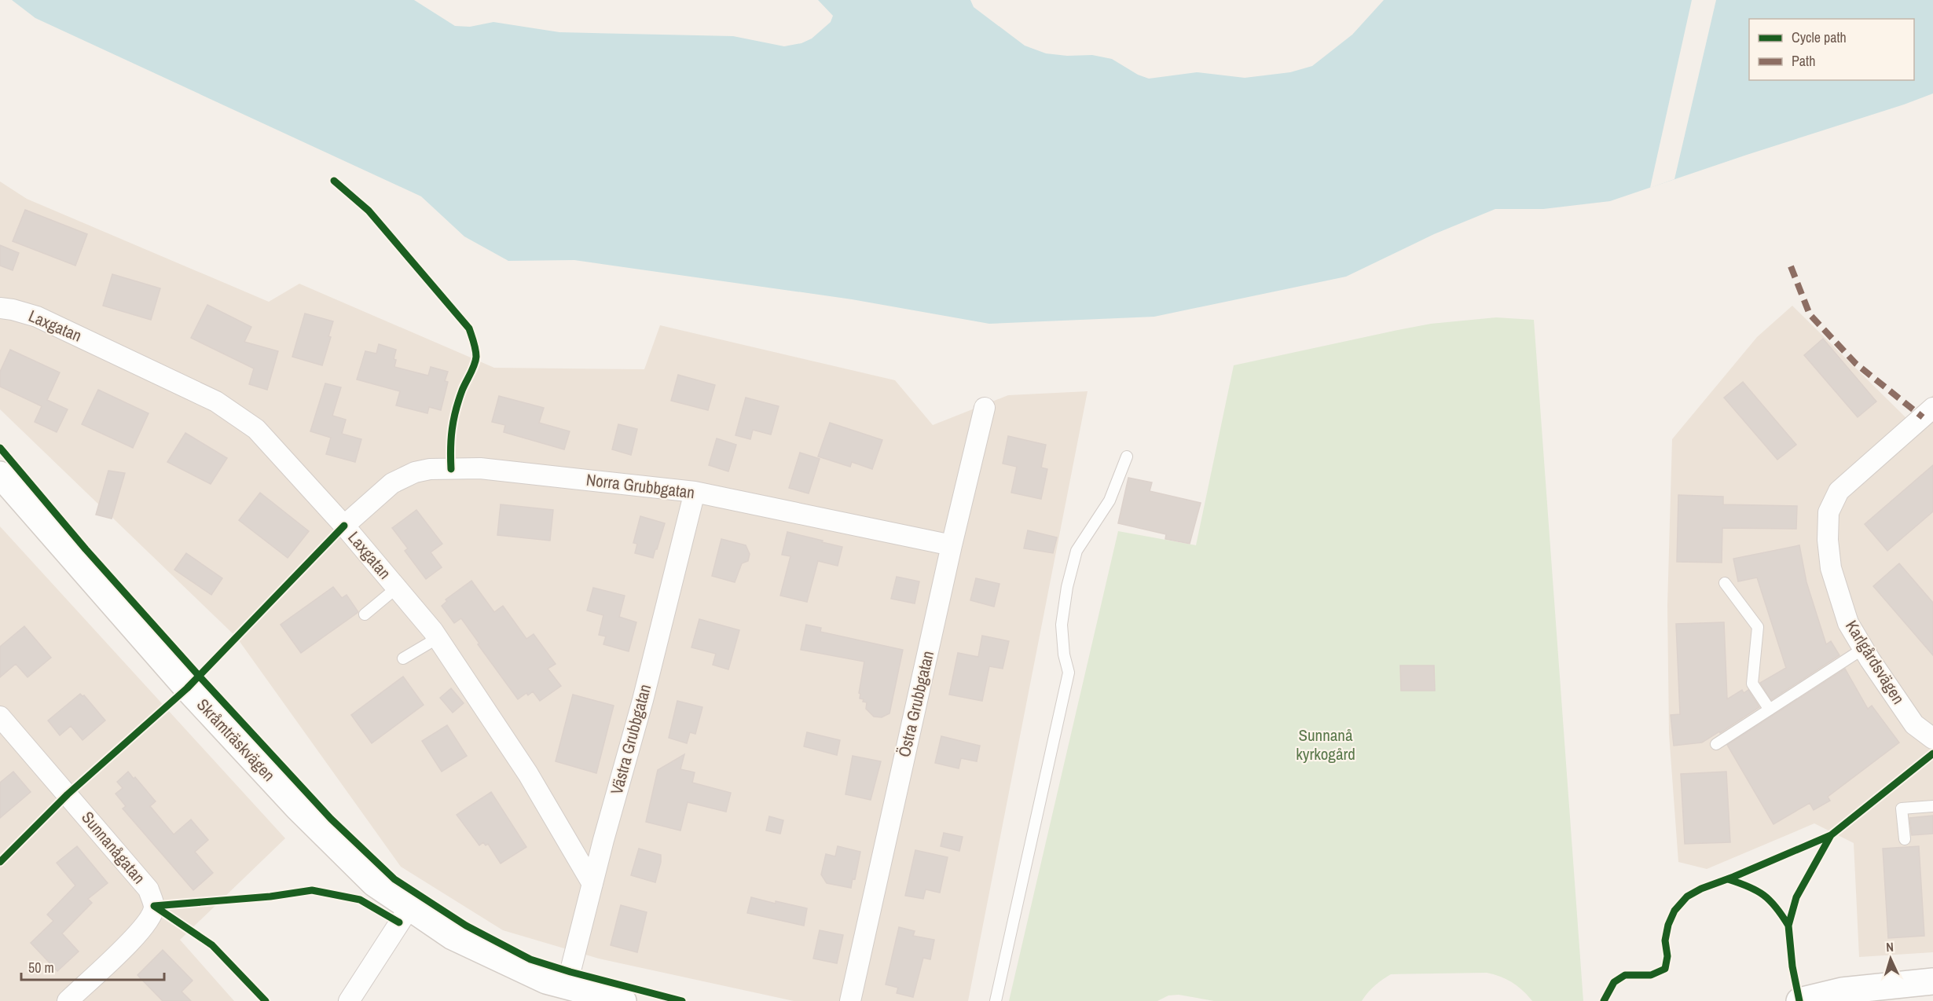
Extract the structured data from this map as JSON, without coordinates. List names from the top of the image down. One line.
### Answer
{"streets":{"main road":["Skråmträskvägen"],"street":["Laxgatan","Norra Grubbgatan","Karlgårdsvägen","Östra Grubbgatan","Västra Grubbgatan","Sunnanågatan"]},"crossings":[["Laxgatan","Norra Grubbgatan"],["Laxgatan","Västra Grubbgatan"],["Norra Grubbgatan","Östra Grubbgatan"],["Norra Grubbgatan","Västra Grubbgatan"],["Västra Grubbgatan","Skråmträskvägen"]],"parks":["Sunnanå kyrkogård"],"legend":["Cycle path","Path"],"scale_bar":"50 m","north":"top"}
